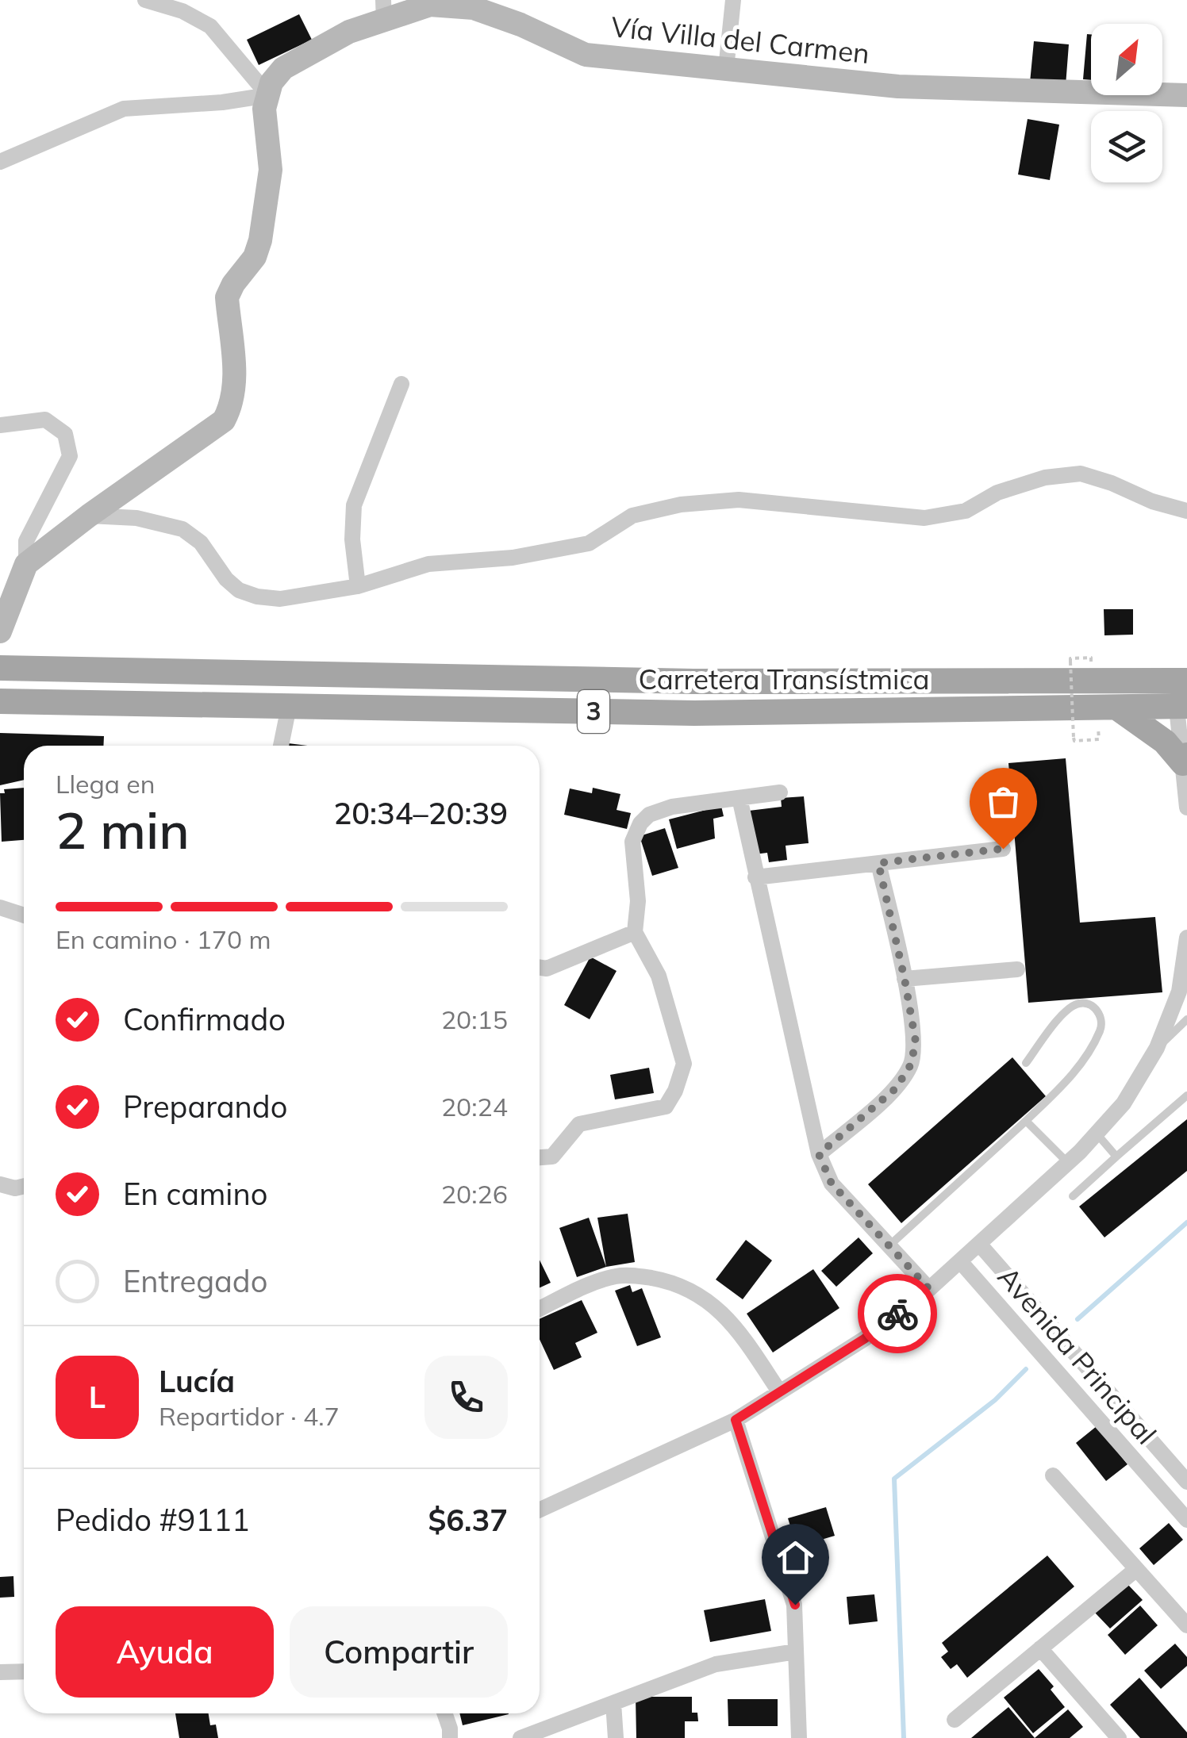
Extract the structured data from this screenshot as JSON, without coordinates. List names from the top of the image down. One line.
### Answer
{"streets":{"main road":["Carretera Transístmica","3"],"street":["Vía Villa del Carmen","Avenida Principal"]},"north":"top right","page":{"heading":["2 min","Llega en","20:34–20:39"],"panel":["Lucía","Repartidor · 4.7","Pedido #9111","$6.37"],"bar":"En camino · 170 m","list":[["Confirmado","20:15"],["Preparando","20:24"],["En camino","20:26"],"Entregado"],"round":"L","buttons":["Ayuda","Compartir"]}}
